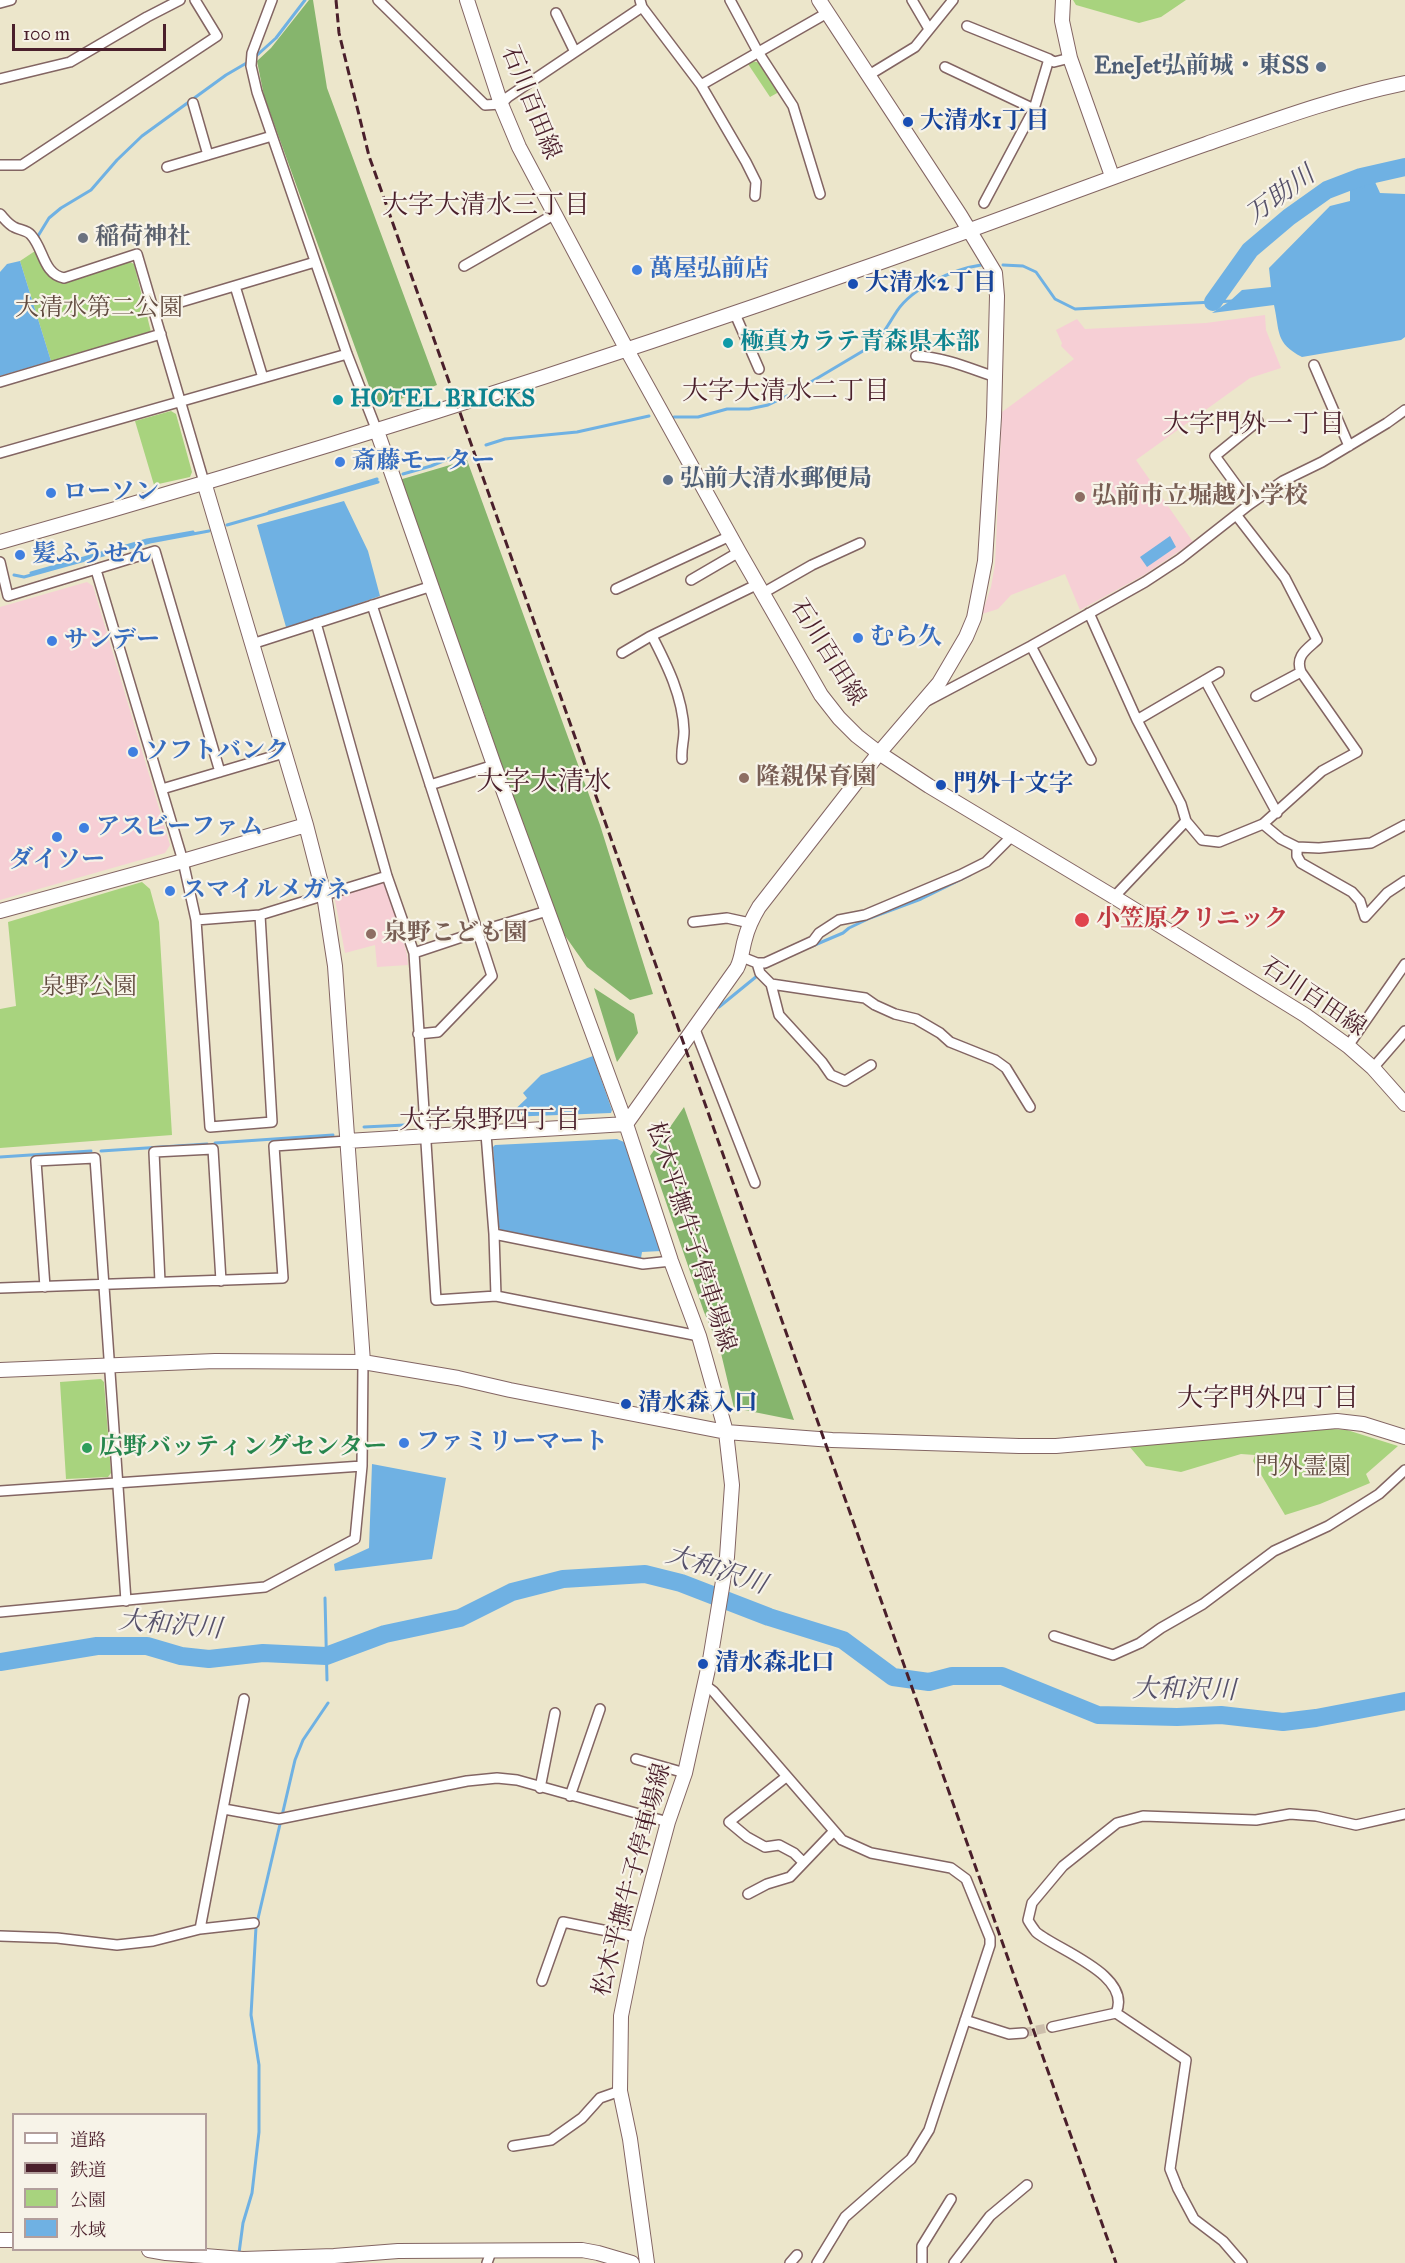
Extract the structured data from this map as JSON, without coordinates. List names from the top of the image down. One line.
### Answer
{"streets":{"street":["石川百田線","松木平撫牛子停車場線"]},"crossings":[["石川百田線","松木平撫牛子停車場線"]],"districts":["大字大清水三丁目","大字大清水二丁目","大字門外一丁目","大字大清水","大字泉野四丁目","大字門外四丁目"],"water":["万助川","大和沢川"],"parks":["大清水第二公園","泉野公園","門外霊園"],"places":["EneJet弘前城・東SS","大清水1丁目","稲荷神社","萬屋弘前店","大清水2丁目","極真カラテ青森県本部","HOTEL BRICKS","斎藤モーター","弘前大清水郵便局","ローソン","弘前市立堀越小学校","髪ふうせん","むら久","サンデー","ソフトバンク","隆親保育園","門外十文字","アスビーファム","ダイソー","スマイルメガネ","小笠原クリニック","泉野こども園","清水森入口","ファミリーマート","広野バッティングセンター","清水森北口"],"legend":["道路","鉄道","公園","水域"],"scale_bar":"100 m"}
